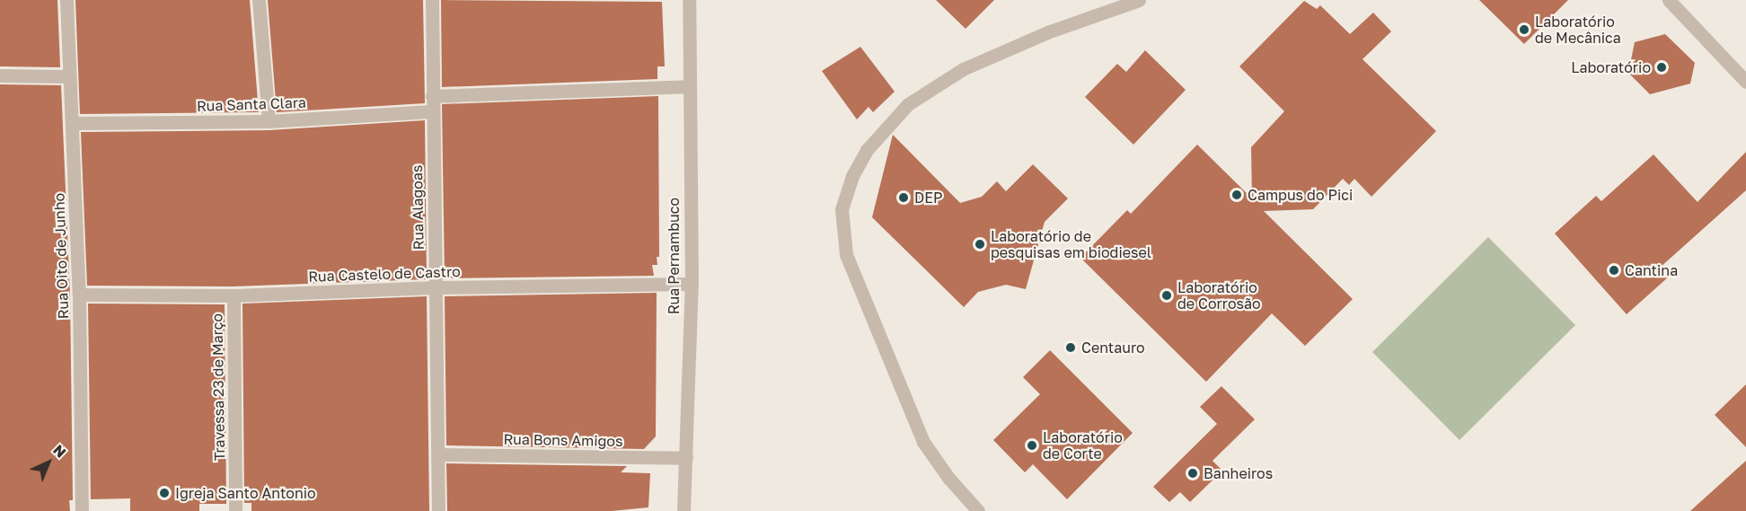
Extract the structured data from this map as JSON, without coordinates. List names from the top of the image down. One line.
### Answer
{"streets":{"street":["Rua Santa Clara","Rua Alagoas","Rua Oito de Junho","Rua Pernambuco","Rua Castelo de Castro","Travessa 23 de Março","Rua Bons Amigos"]},"crossings":[["Rua Santa Clara","Rua Alagoas"],["Rua Santa Clara","Rua Oito de Junho"],["Rua Alagoas","Rua Castelo de Castro"],["Rua Alagoas","Rua Bons Amigos"],["Rua Oito de Junho","Rua Castelo de Castro"],["Rua Pernambuco","Rua Castelo de Castro"],["Rua Pernambuco","Rua Bons Amigos"],["Rua Castelo de Castro","Travessa 23 de Março"]],"places":["Laboratório de Mecânica","Laboratório","Campus do Pici","DEP","Laboratório de pesquisas em biodiesel","Cantina","Laboratório de Corrosão","Centauro","Laboratório de Corte","Banheiros","Igreja Santo Antonio"],"north":"top right"}
